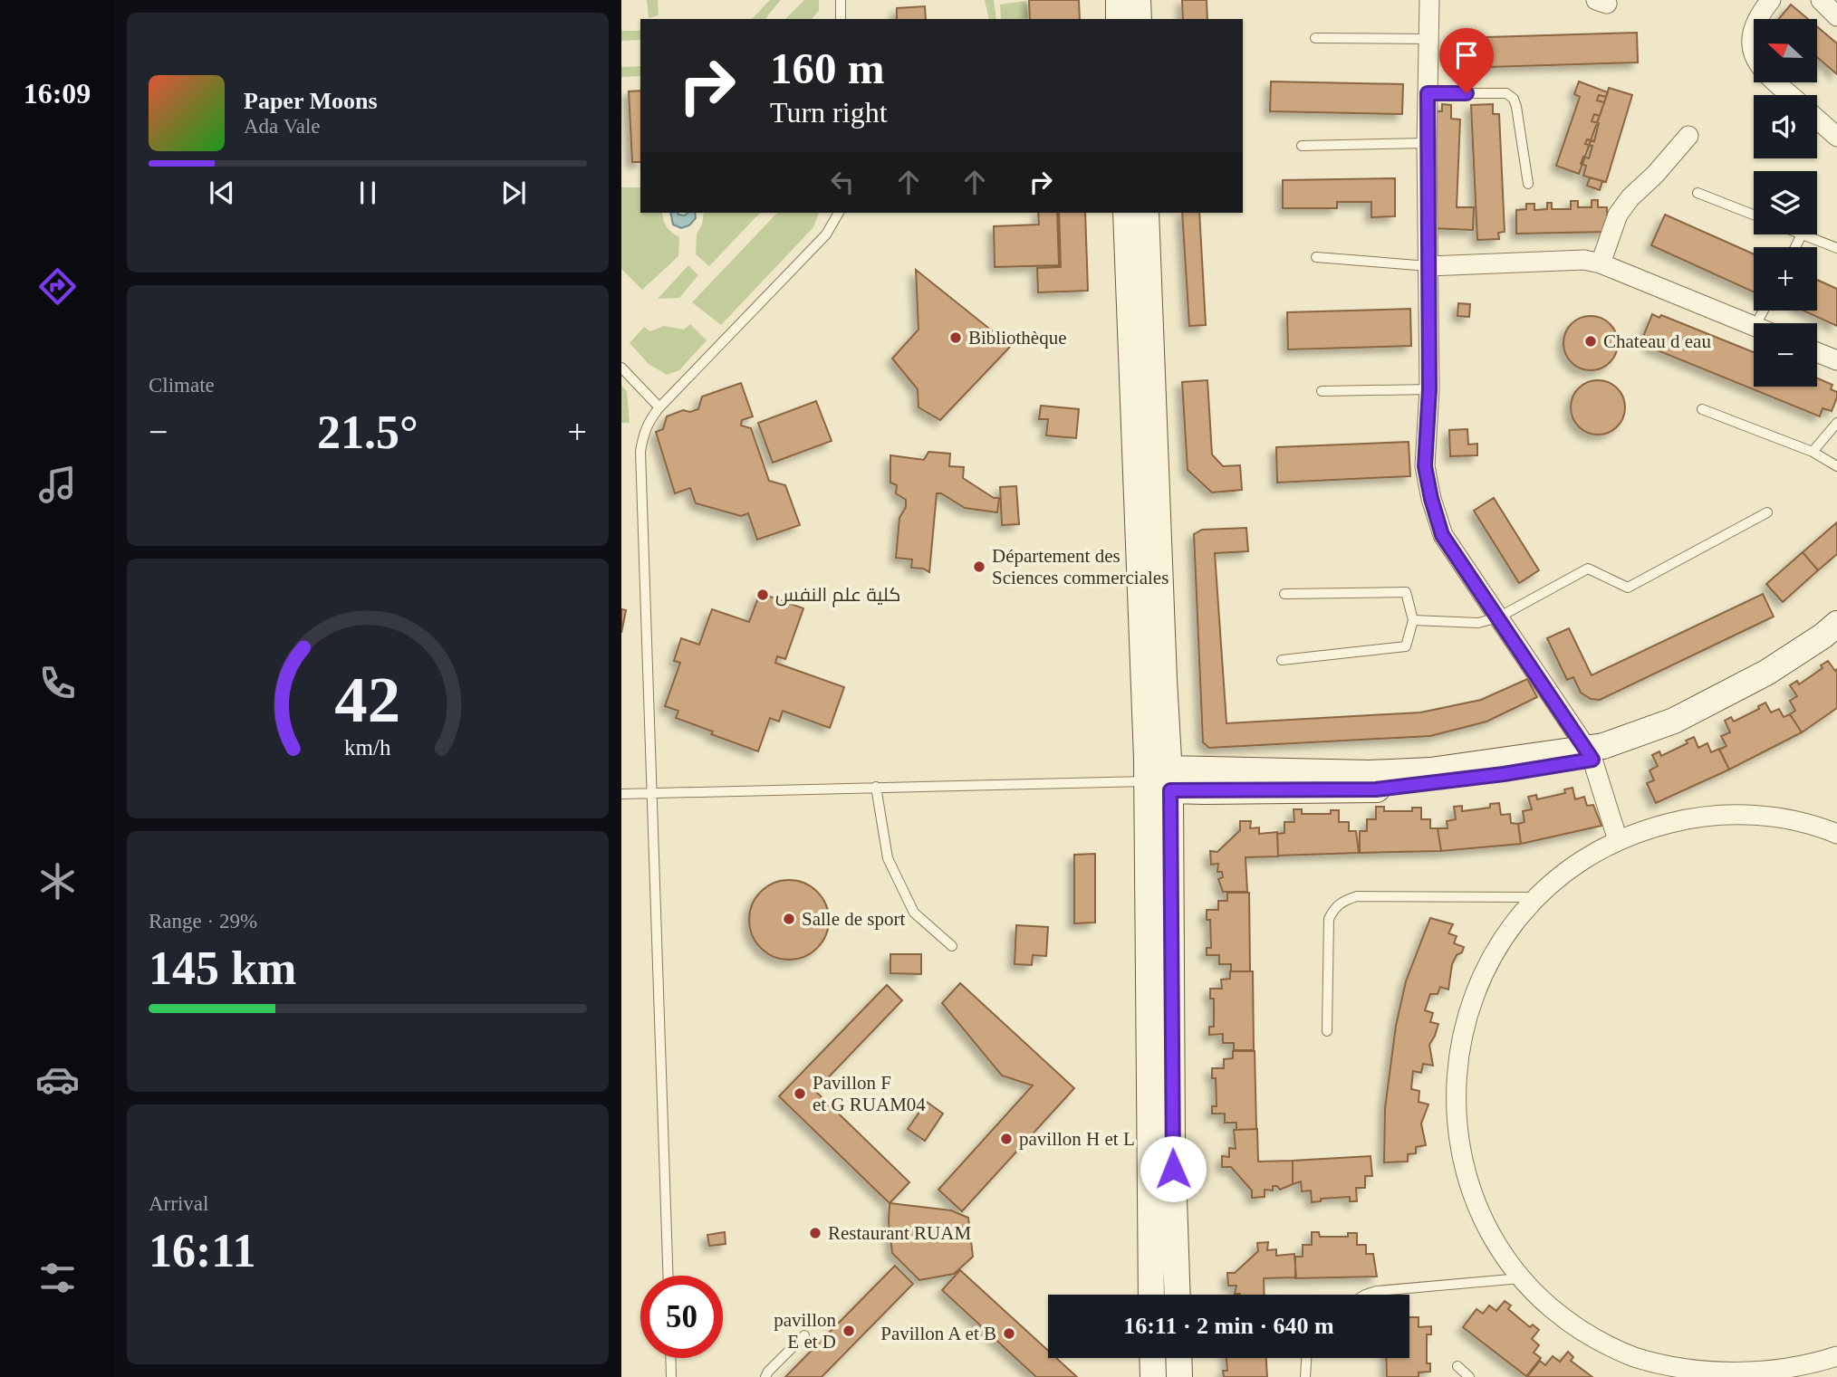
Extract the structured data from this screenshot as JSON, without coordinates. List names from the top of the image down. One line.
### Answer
{"places":["Bibliothèque","Chateau d eau","Département des Sciences commerciales","كلية علم النفس","Salle de sport","Pavillon F et G RUAM04","pavillon H et L","Restaurant RUAM","pavillon E et D","Pavillon A et B"],"north":"left","page":{"tabs":"16:09","map_buttons":["+","−"],"turn":["160 m","Turn right"],"song":["Paper Moons","Ada Vale"],"tile":["Climate",["Range · 29%","145 km"],["Arrival","16:11"]],"heat":["−","21.5°","+"],"limit":"50","trip":"16:11 · 2 min · 640 m","gauge":["42","km/h"]}}
